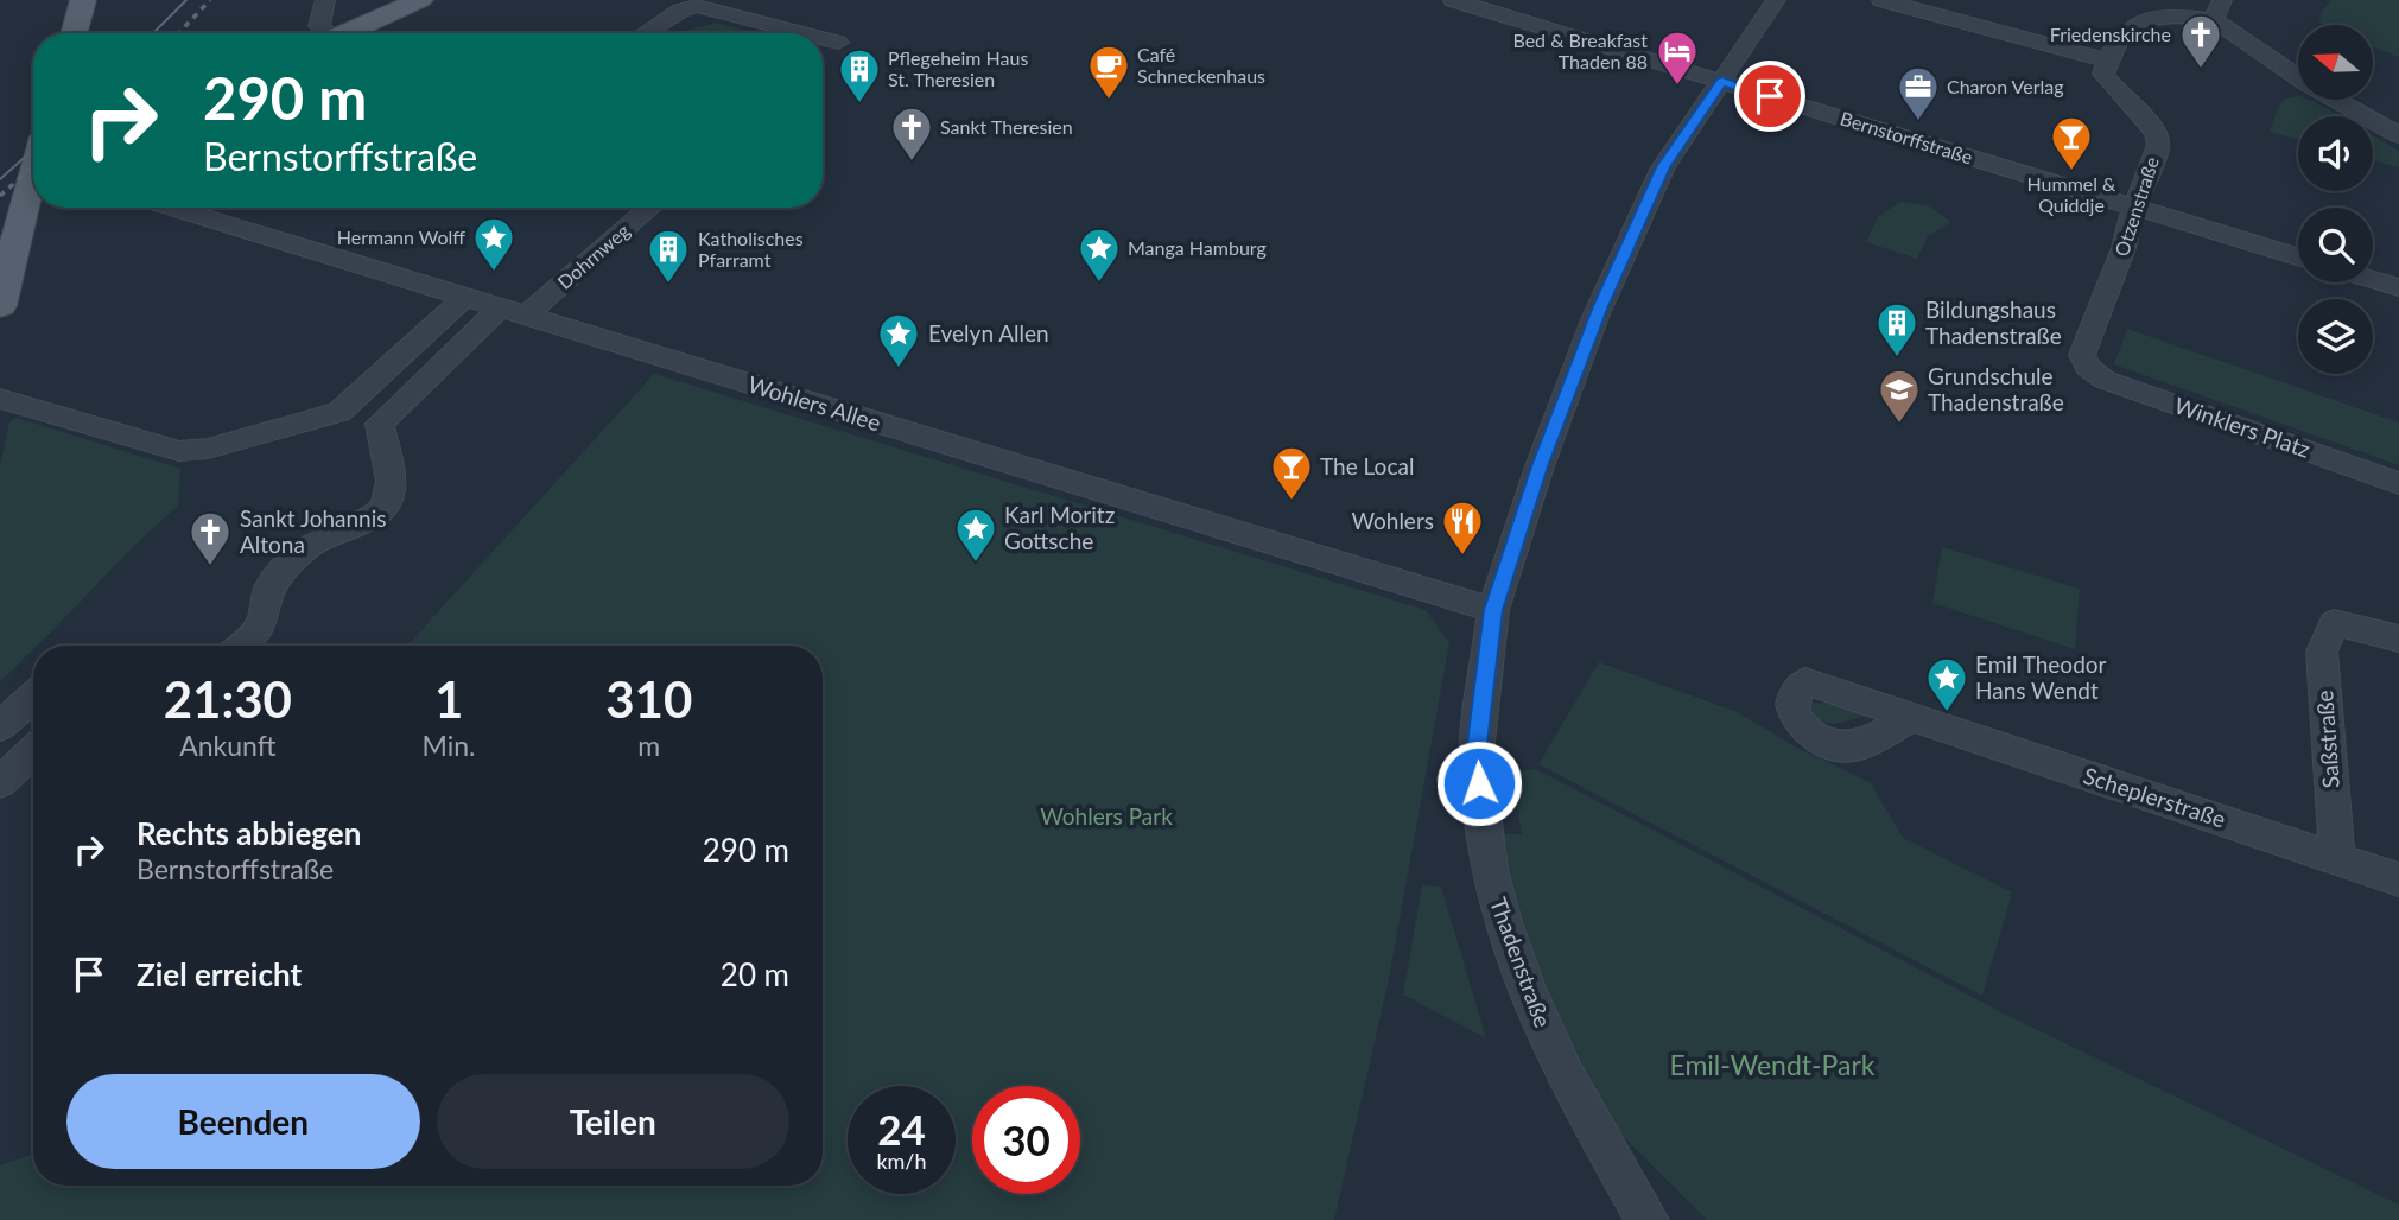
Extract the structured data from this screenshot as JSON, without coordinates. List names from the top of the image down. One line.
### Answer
{"streets":{"street":["Bernstorffstraße","Otzenstraße","Dohrnweg","Wohlers Allee","Winklers Platz","Saßstraße","Scheplerstraße","Thadenstraße"]},"crossings":[["Bernstorffstraße","Otzenstraße"],["Bernstorffstraße","Thadenstraße"],["Otzenstraße","Winklers Platz"],["Dohrnweg","Wohlers Allee"],["Wohlers Allee","Thadenstraße"],["Saßstraße","Scheplerstraße"]],"parks":["Wohlers Park","Emil-Wendt-Park"],"places":{"church":["Friedenskirche","Sankt Theresien","Sankt Johannis Altona"],"hotel":["Bed & Breakfast Thaden 88"],"cafe":["Café Schneckenhaus"],"building":["Pflegeheim Haus St. Theresien","Katholisches Pfarramt","Bildungshaus Thadenstraße"],"office":["Charon Verlag"],"bar":["Hummel & Quiddje","The Local"],"place":["Hermann Wolff","Manga Hamburg","Evelyn Allen","Karl Moritz Gottsche","Emil Theodor Hans Wendt"],"school or university":["Grundschule Thadenstraße"],"restaurant":["Wohlers"]},"north":"left","page":{"turn":["290 m","Bernstorffstraße"],"eta":["21:30","Ankunft","1","Min.","310","m"],"list":[{"name":"Rechts abbiegen","note":"Bernstorffstraße","value":"290 m"},{"name":"Ziel erreicht","value":"20 m"}],"buttons":["Beenden","Teilen"],"speed":"24 km/h","limit":"30"}}
